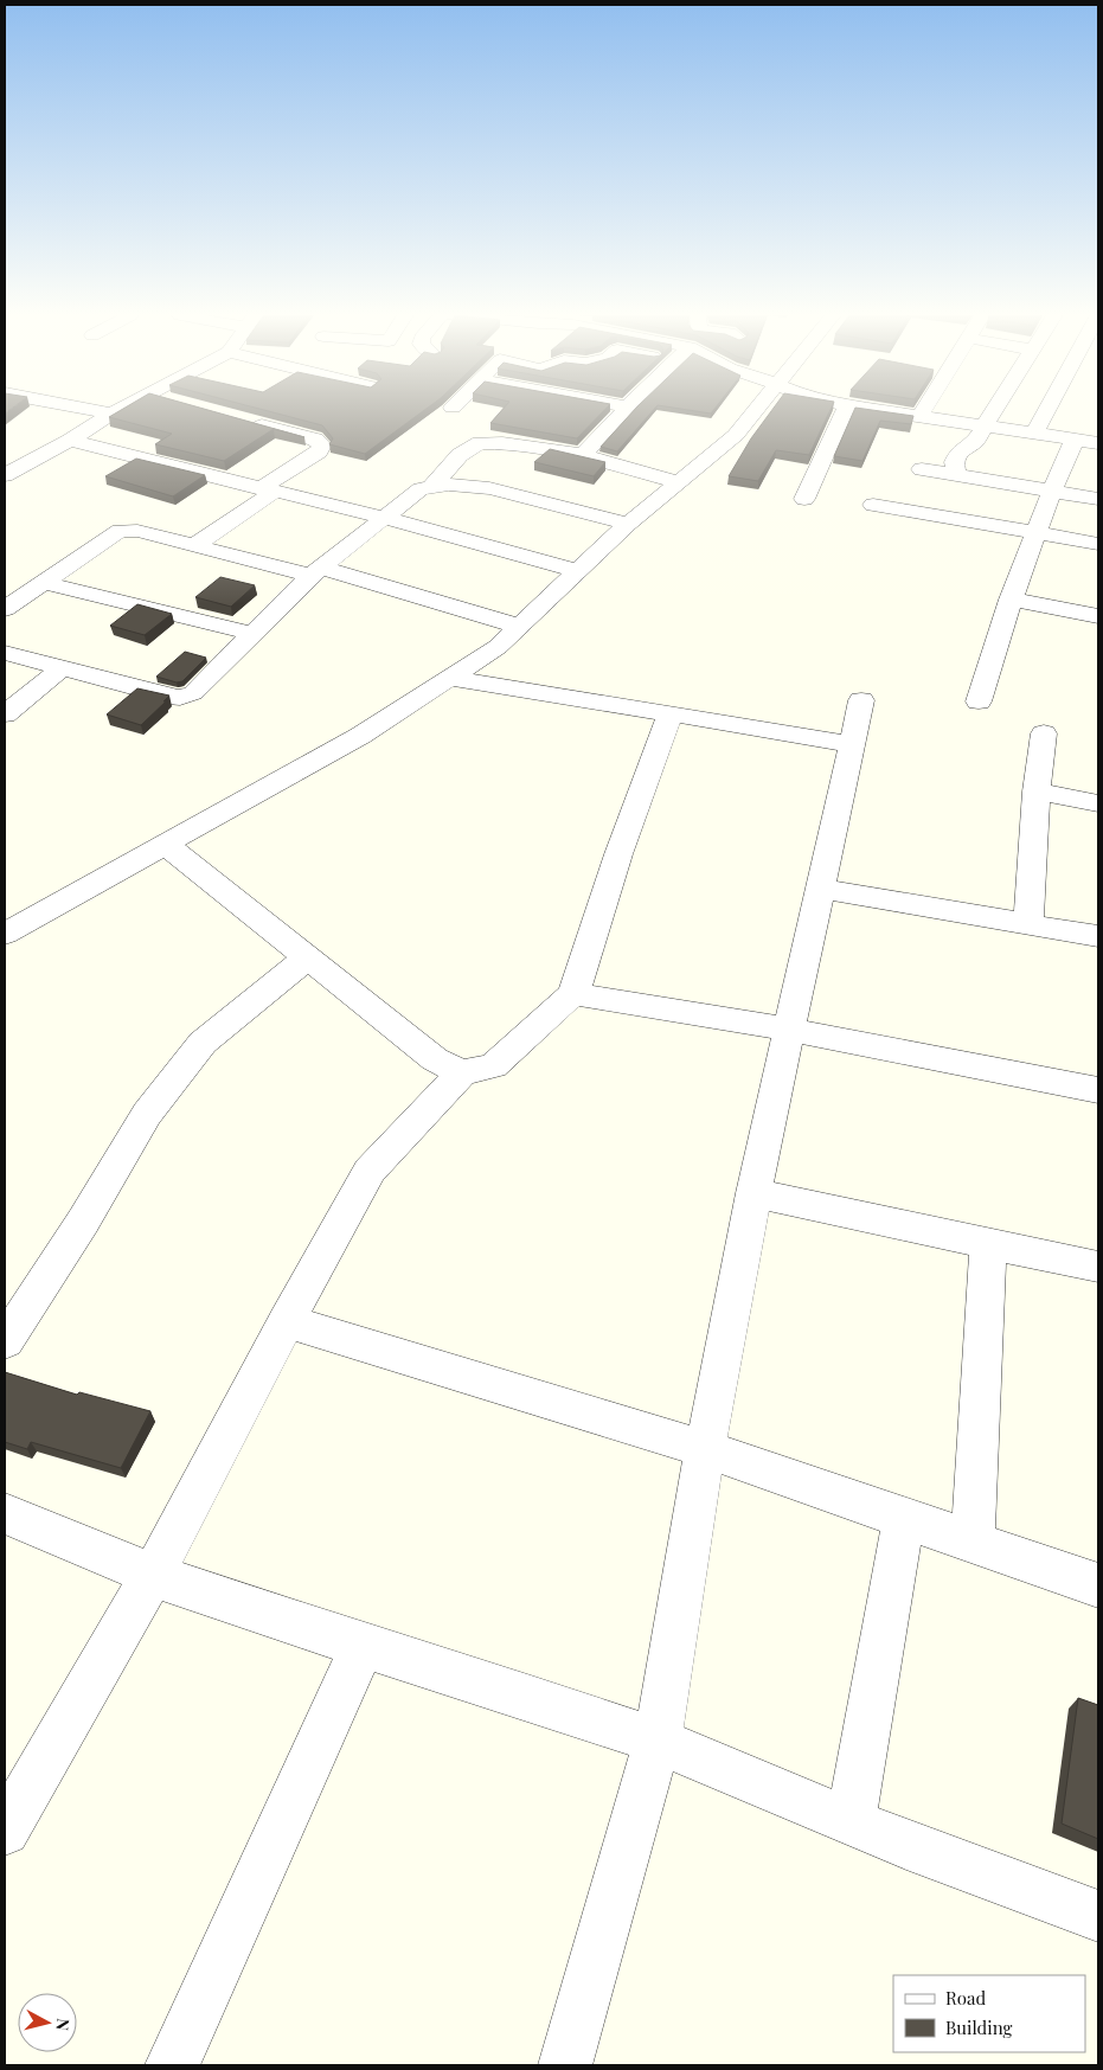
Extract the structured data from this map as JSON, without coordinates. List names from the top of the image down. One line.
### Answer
{"legend":["Road","Building"],"north":"right"}
